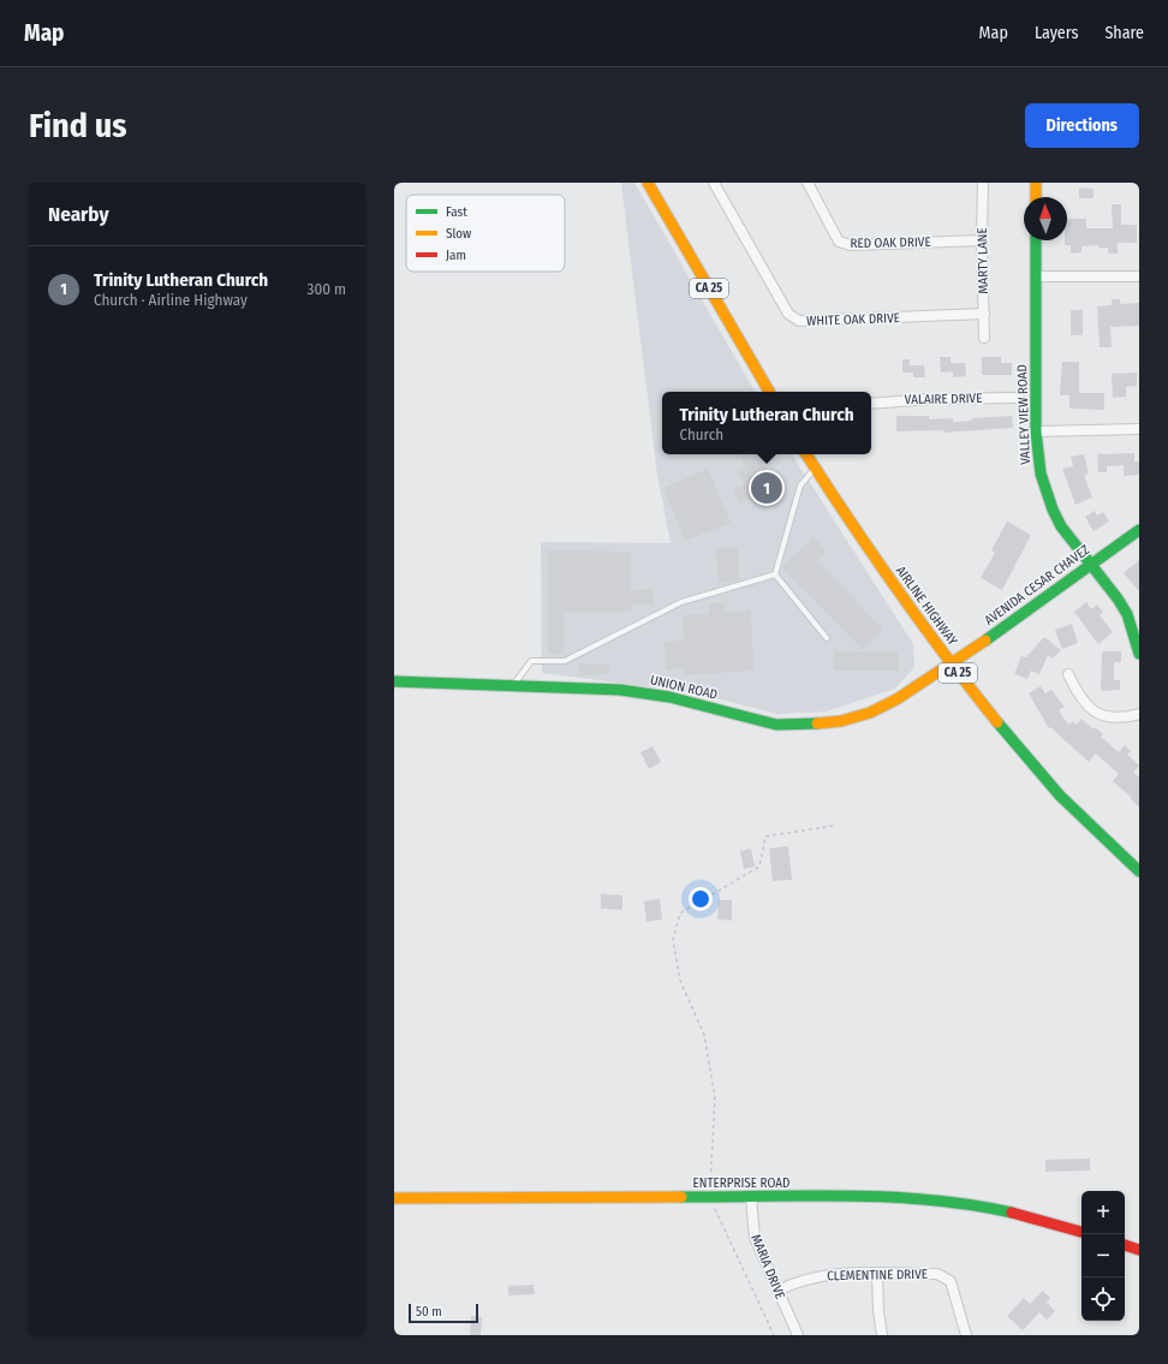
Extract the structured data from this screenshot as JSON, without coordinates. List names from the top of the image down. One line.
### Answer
{"streets":{"street":["RED OAK DRIVE","MARTY LANE","CA 25","WHITE OAK DRIVE","VALAIRE DRIVE","VALLEY VIEW ROAD","AVENIDA CESAR CHAVEZ","AIRLINE HIGHWAY","UNION ROAD","ENTERPRISE ROAD","MARIA DRIVE","CLEMENTINE DRIVE"]},"crossings":[["RED OAK DRIVE","MARTY LANE"],["MARTY LANE","WHITE OAK DRIVE"],["VALLEY VIEW ROAD","AVENIDA CESAR CHAVEZ"],["AVENIDA CESAR CHAVEZ","AIRLINE HIGHWAY"],["AVENIDA CESAR CHAVEZ","UNION ROAD"],["AIRLINE HIGHWAY","UNION ROAD"],["ENTERPRISE ROAD","MARIA DRIVE"],["MARIA DRIVE","CLEMENTINE DRIVE"]],"legend":["Fast","Slow","Jam"],"scale_bar":"50 m","north":"top","page":{"header":"Map","nav":["Map","Layers","Share"],"buttons":"Directions","title":"Find us","heading":"Nearby","list":[{"mark":"1","name":"Trinity Lutheran Church","note":"Church · Airline Highway","value":"300 m"}],"popup":["Trinity Lutheran Church","Church"],"pins":"1","map_buttons":["+","−"],"scale":"50 m"}}
